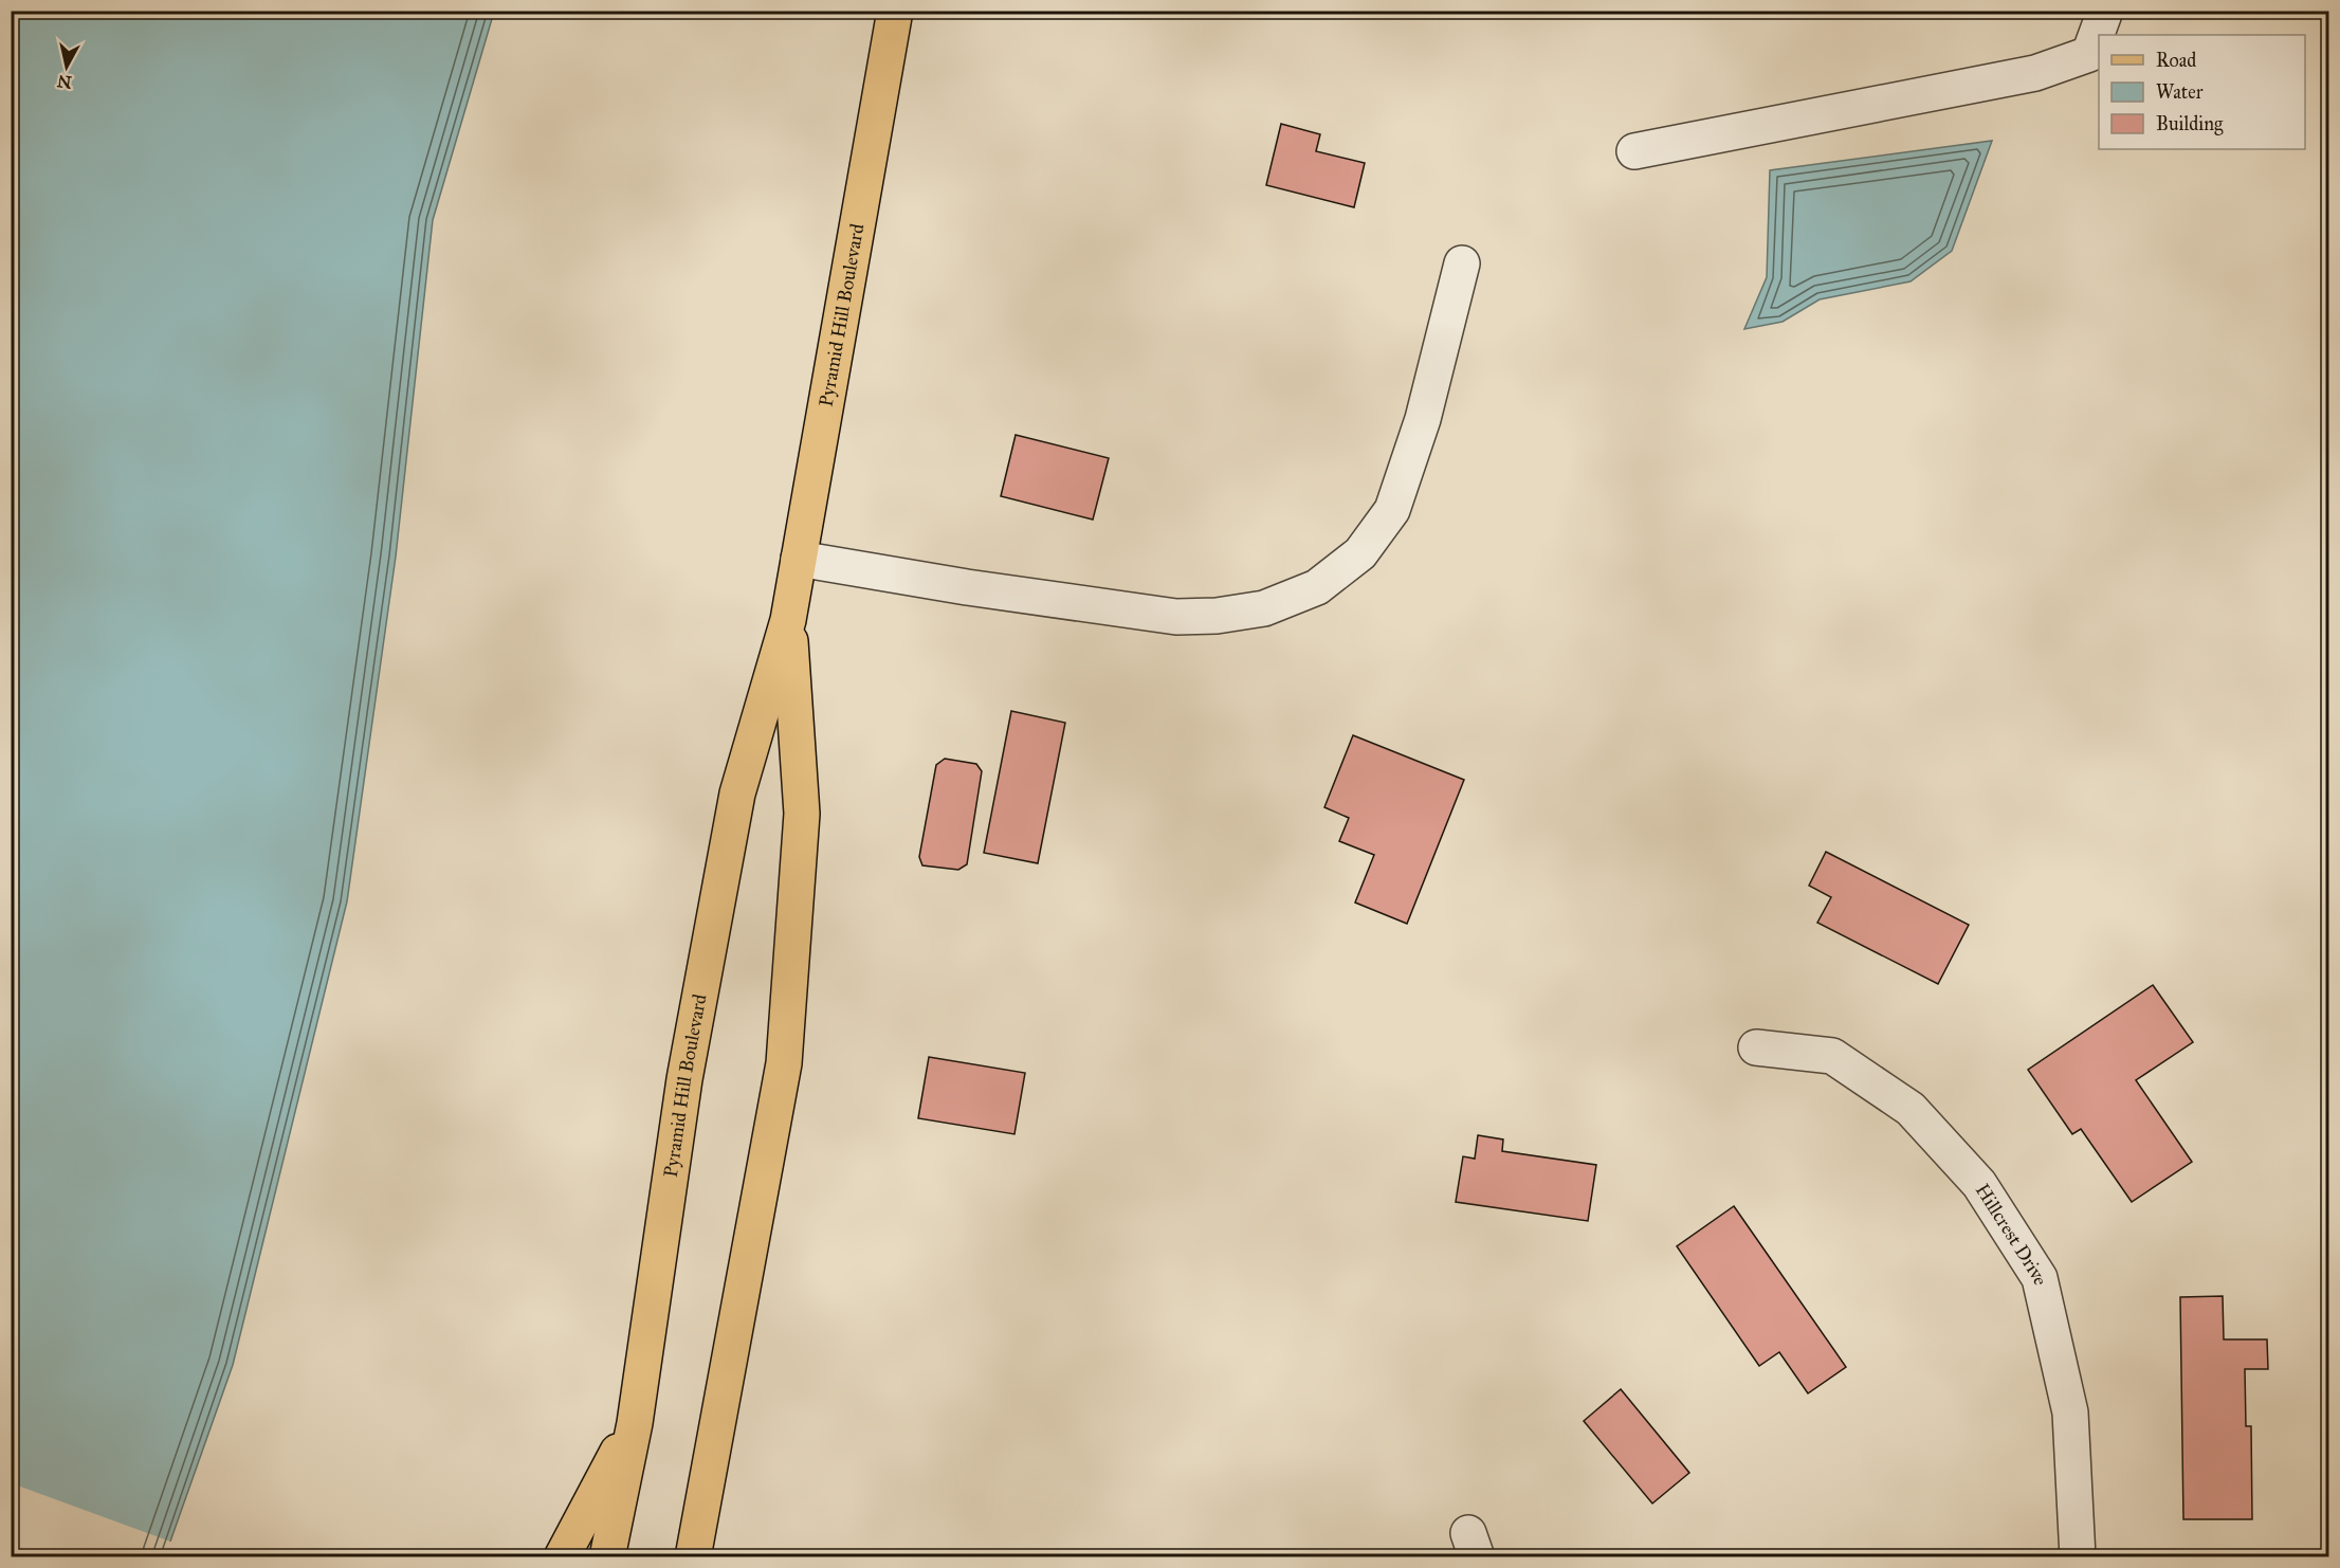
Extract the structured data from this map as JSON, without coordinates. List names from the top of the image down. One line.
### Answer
{"streets":{"main road":["Pyramid Hill Boulevard"],"street":["Hillcrest Drive"]},"legend":["Road","Water","Building"],"north":"bottom"}
